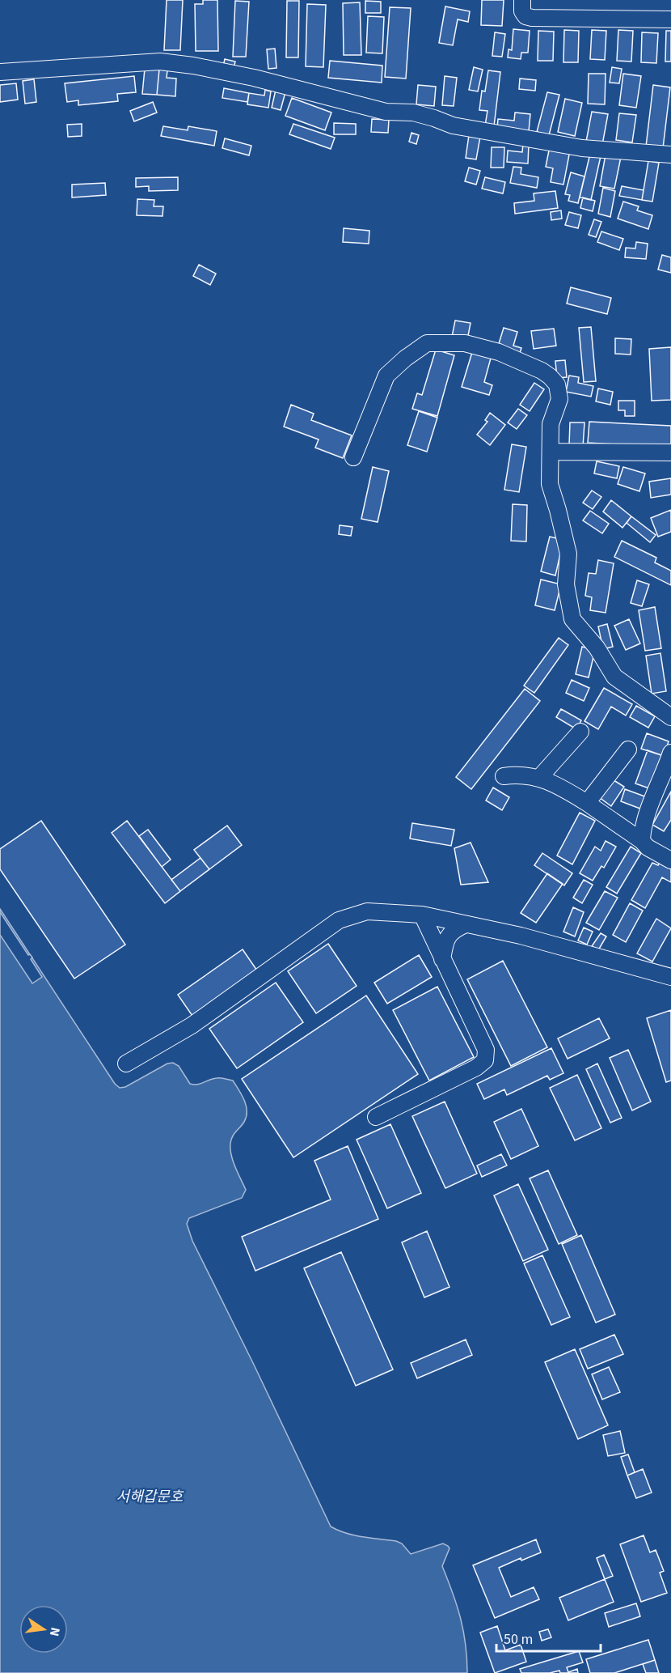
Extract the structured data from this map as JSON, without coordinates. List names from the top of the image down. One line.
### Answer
{"water":["서해갑문호"],"scale_bar":"50 m","north":"right"}
